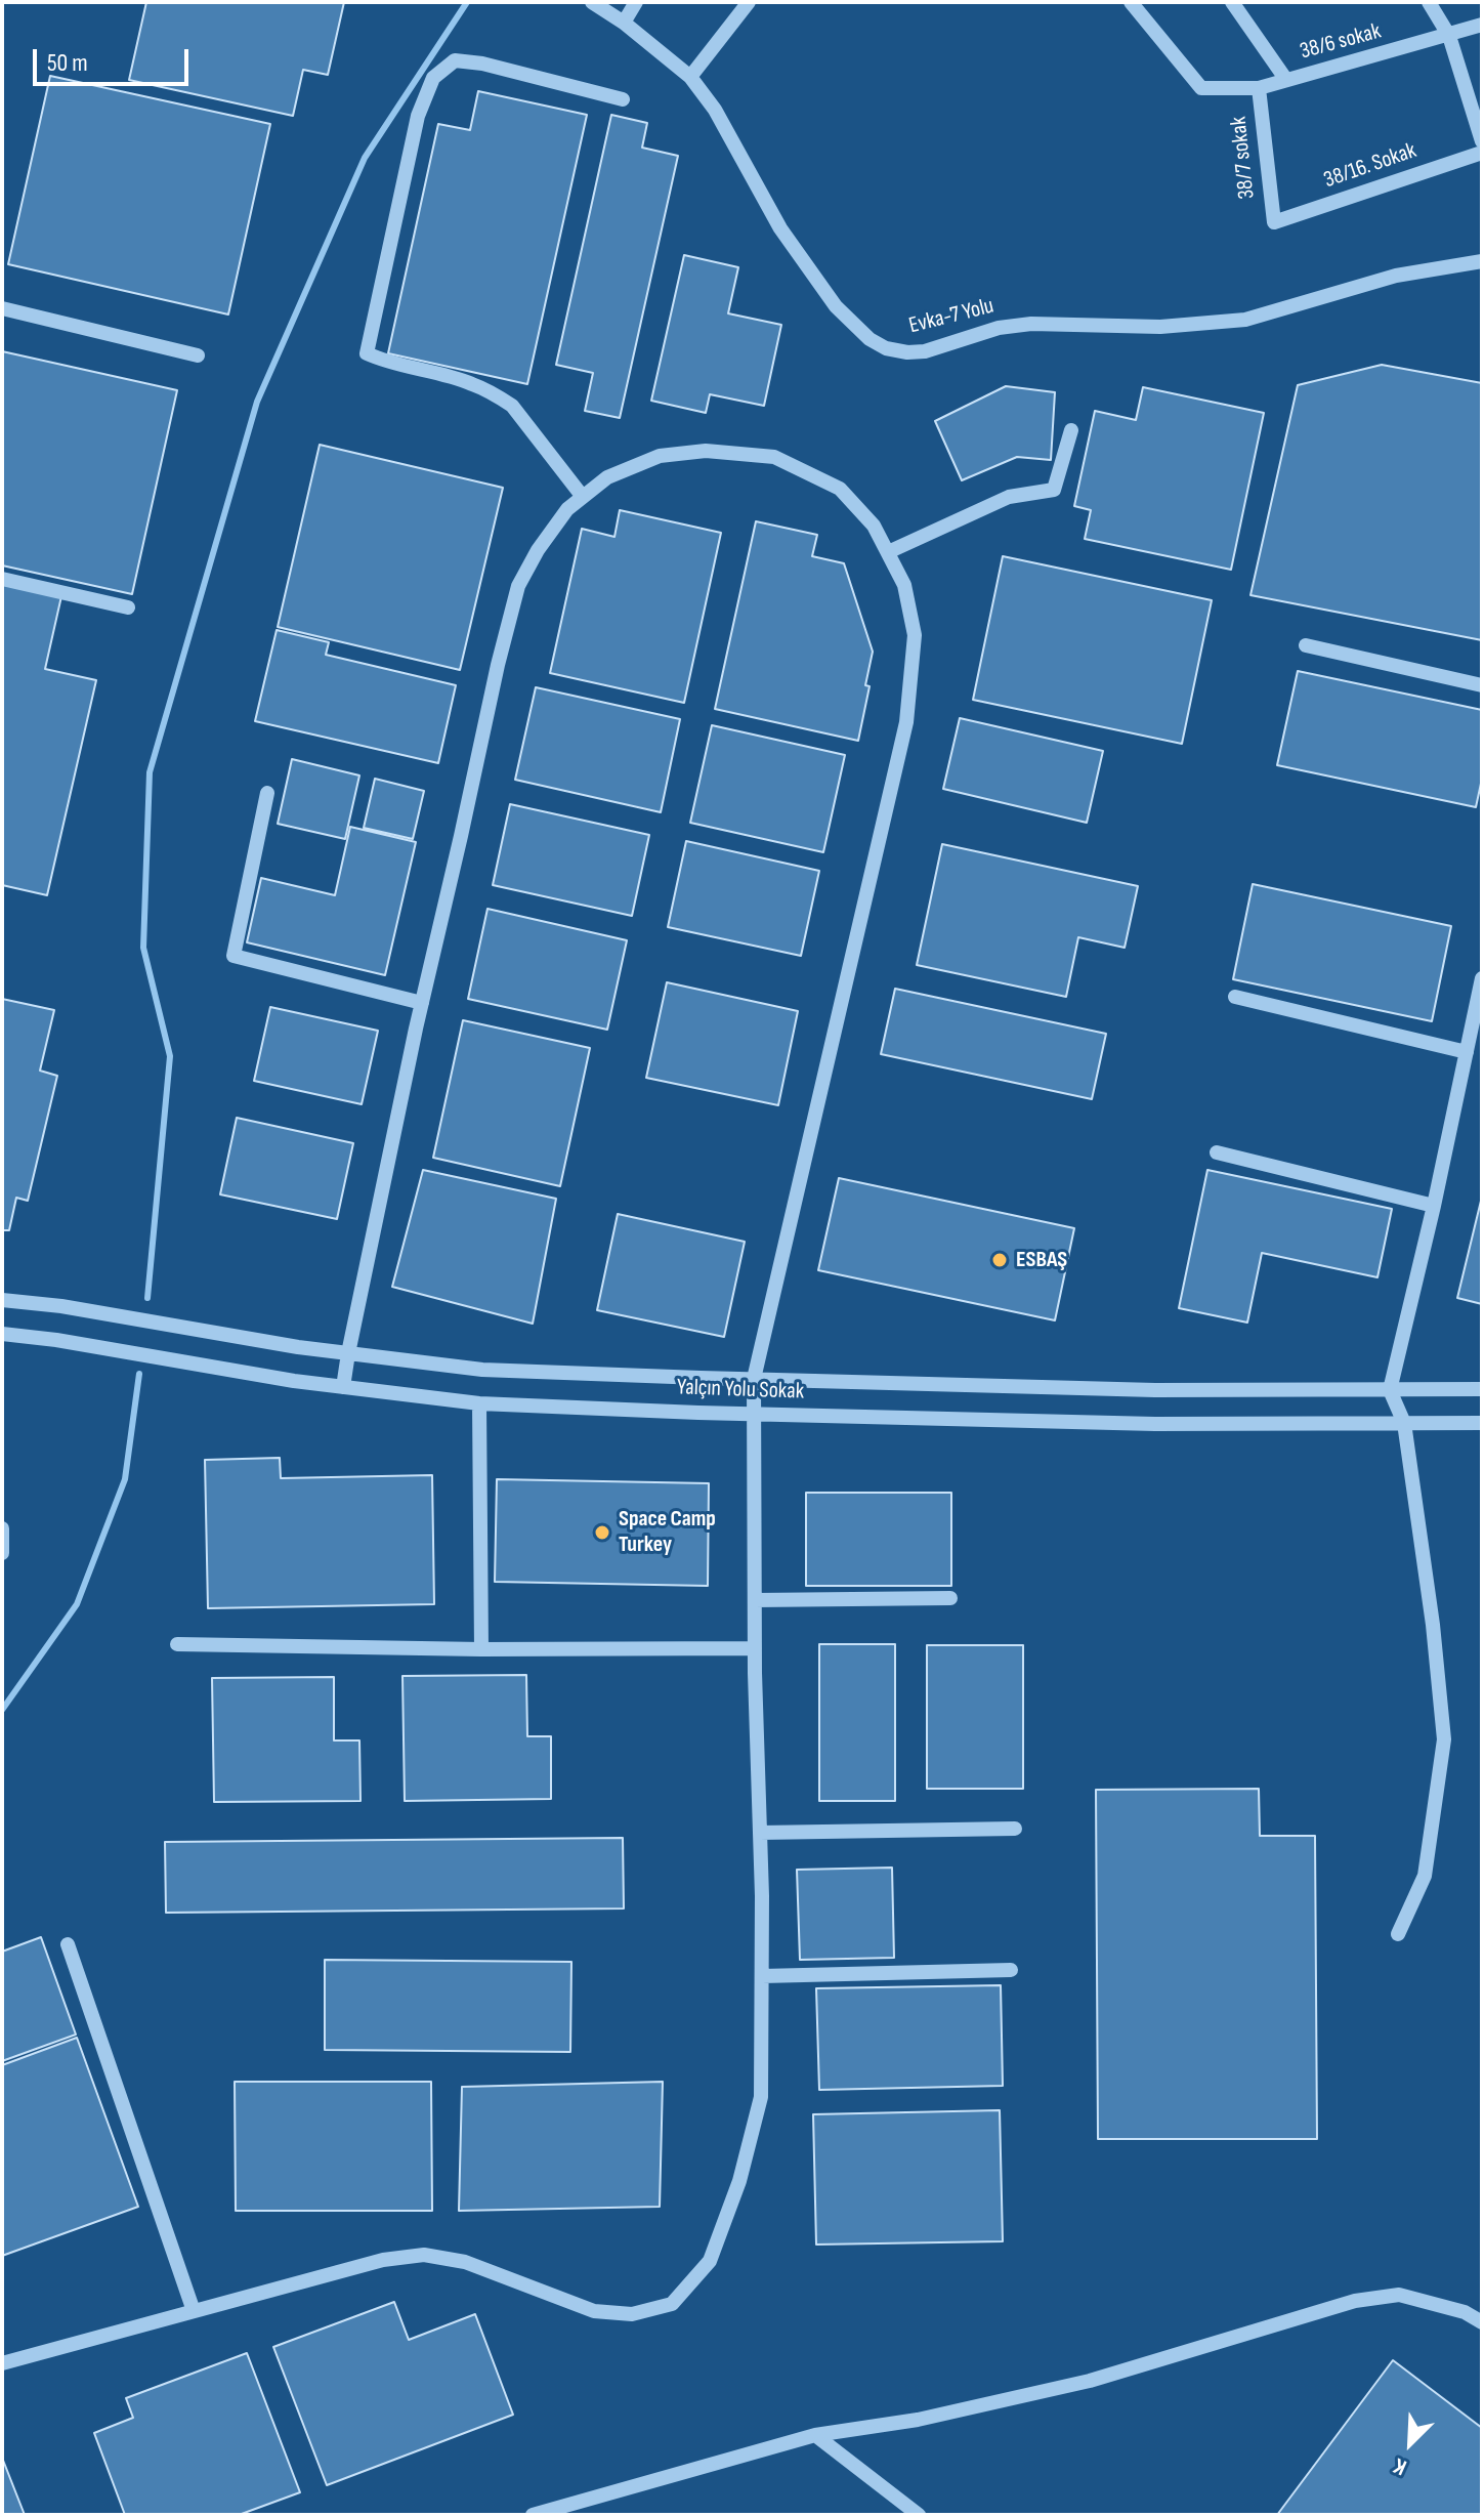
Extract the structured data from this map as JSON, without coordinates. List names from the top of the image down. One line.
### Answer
{"streets":{"street":["38/6 sokak","38/7 sokak","38/16. Sokak","Evka-7 Yolu","Yalçın Yolu Sokak"]},"crossings":[["38/6 sokak","38/7 sokak"],["38/7 sokak","38/16. Sokak"]],"places":["ESBAŞ","Space Camp Turkey"],"scale_bar":"50 m","north":"bottom left"}
